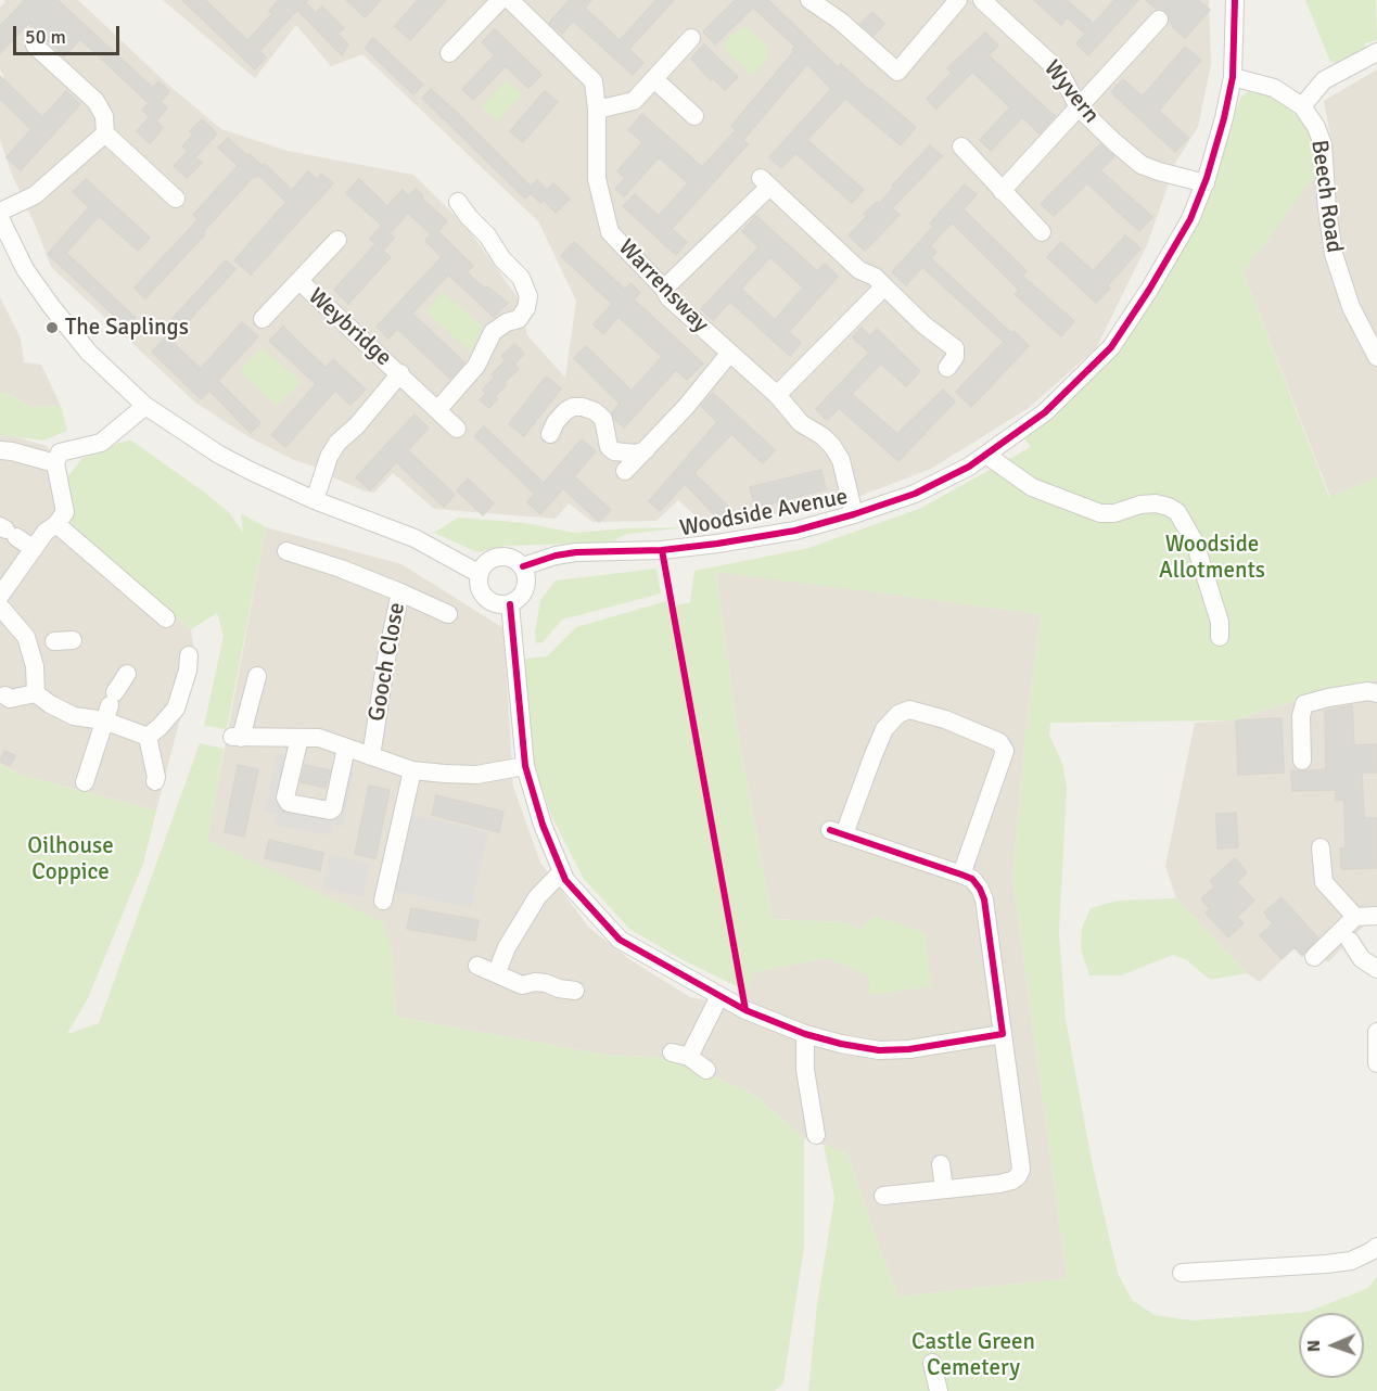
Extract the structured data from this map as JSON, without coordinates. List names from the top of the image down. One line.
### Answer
{"streets":{"street":["Wyvern","Beech Road","Warrensway","Weybridge","Woodside Avenue","Gooch Close"]},"crossings":[["Wyvern","Woodside Avenue"],["Beech Road","Woodside Avenue"],["Warrensway","Woodside Avenue"]],"parks":["Woodside Allotments","Oilhouse Coppice","Castle Green Cemetery"],"places":["The Saplings"],"scale_bar":"50 m","north":"left"}
